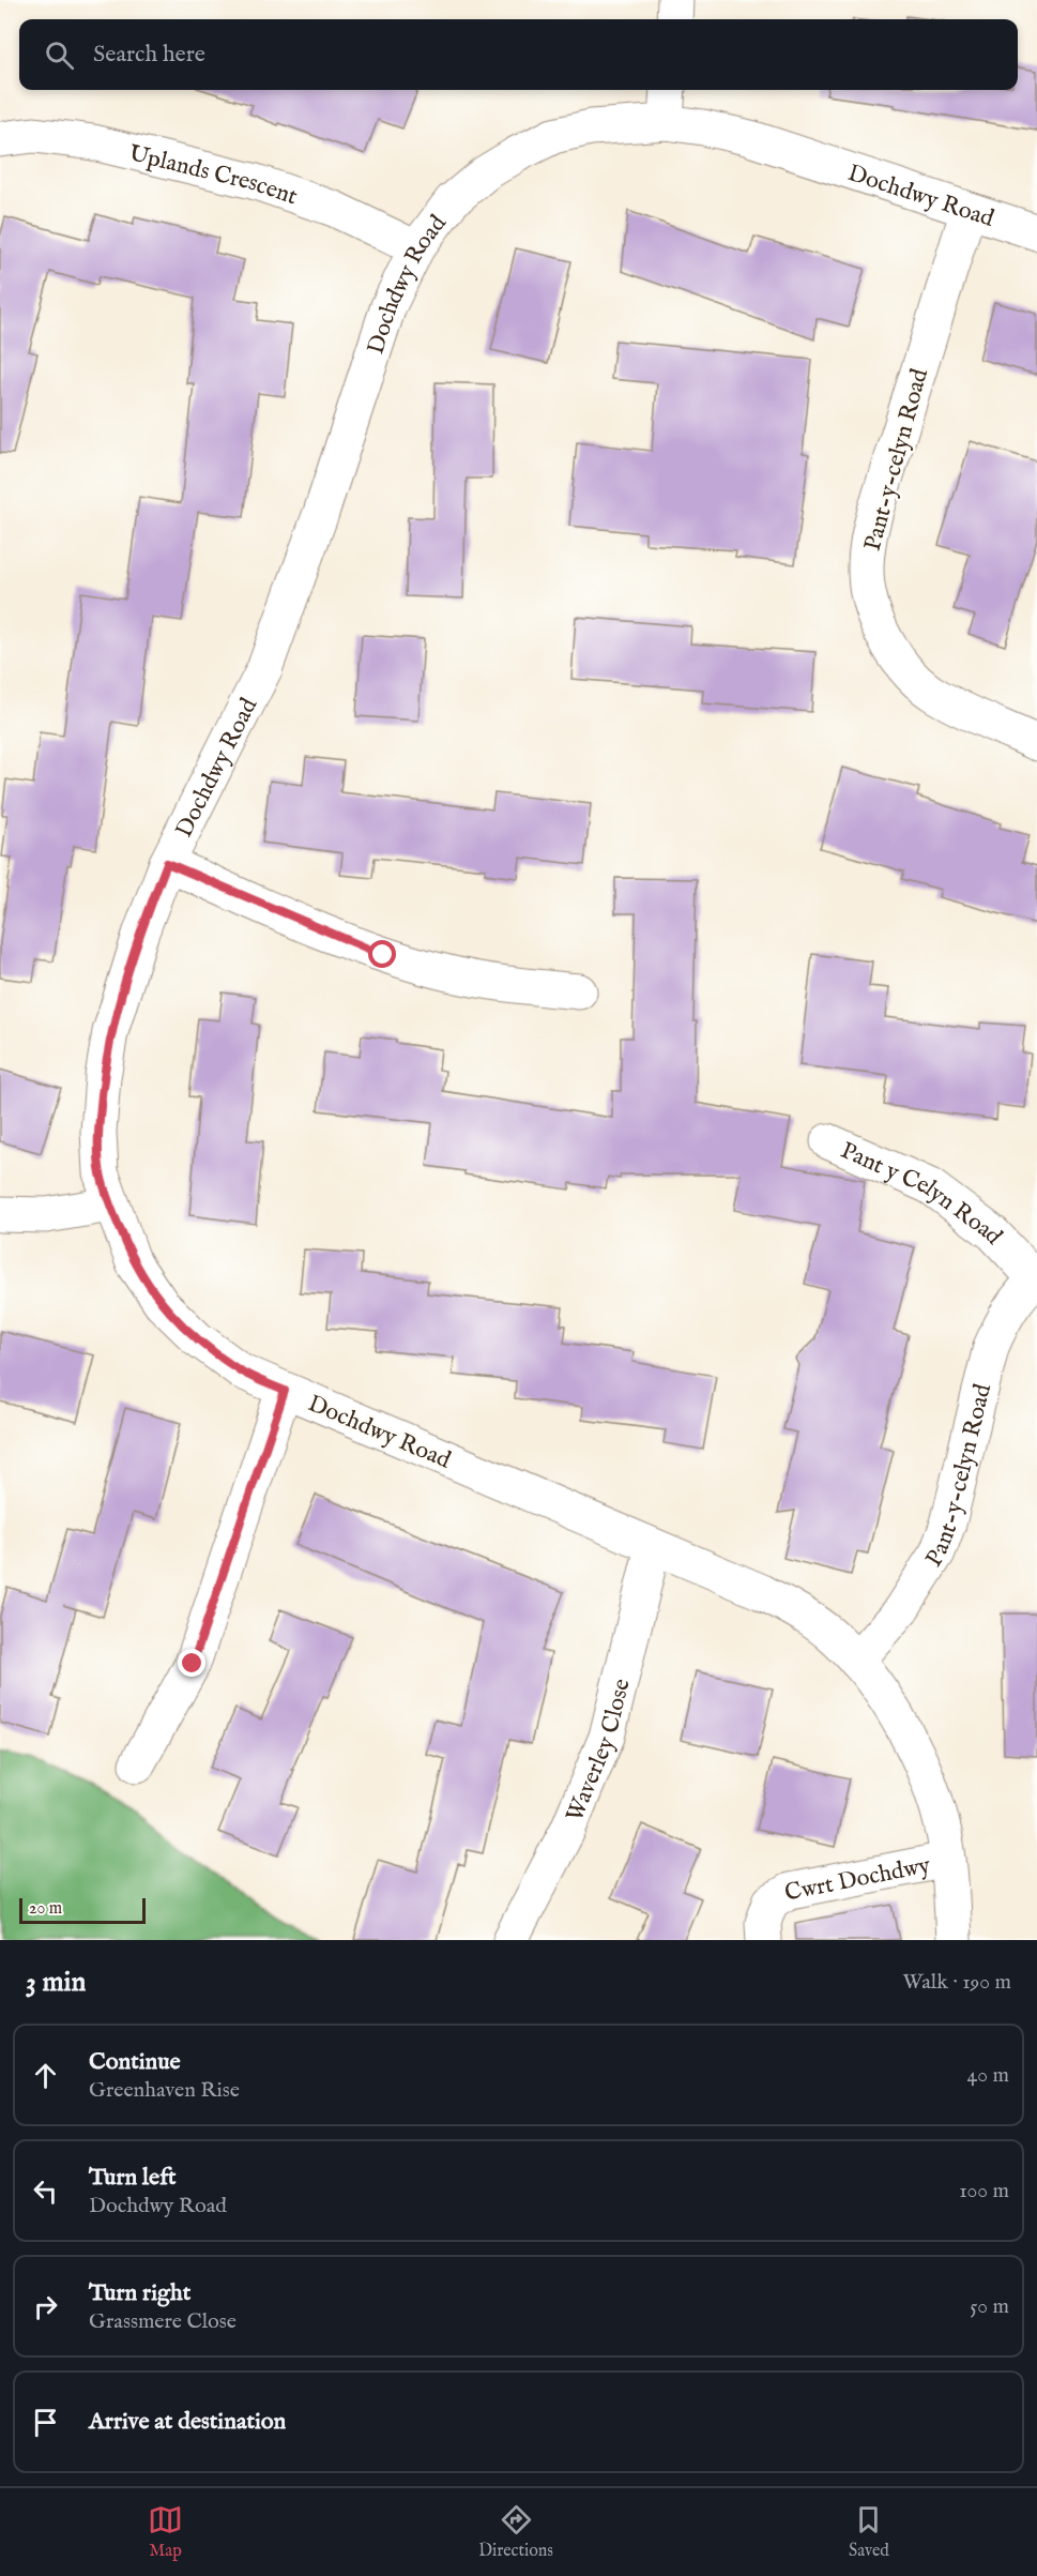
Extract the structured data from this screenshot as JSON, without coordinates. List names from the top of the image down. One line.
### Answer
{"streets":{"street":["Uplands Crescent","Dochdwy Road","Pant-y-celyn Road","Pant y Celyn Road","Waverley Close","Cwrt Dochdwy"]},"crossings":[["Uplands Crescent","Dochdwy Road"],["Dochdwy Road","Pant-y-celyn Road"],["Dochdwy Road","Waverley Close"],["Dochdwy Road","Cwrt Dochdwy"],["Pant-y-celyn Road","Pant y Celyn Road"]],"scale_bar":"20 m","page":{"search":"Search here","scale":"20 m","heading":["3 min","Walk · 190 m"],"list":[["Continue","Greenhaven Rise","40 m"],["Turn left","Dochdwy Road","100 m"],["Turn right","Grassmere Close","50 m"],"Arrive at destination"],"nav":["Map","Directions","Saved"]}}
